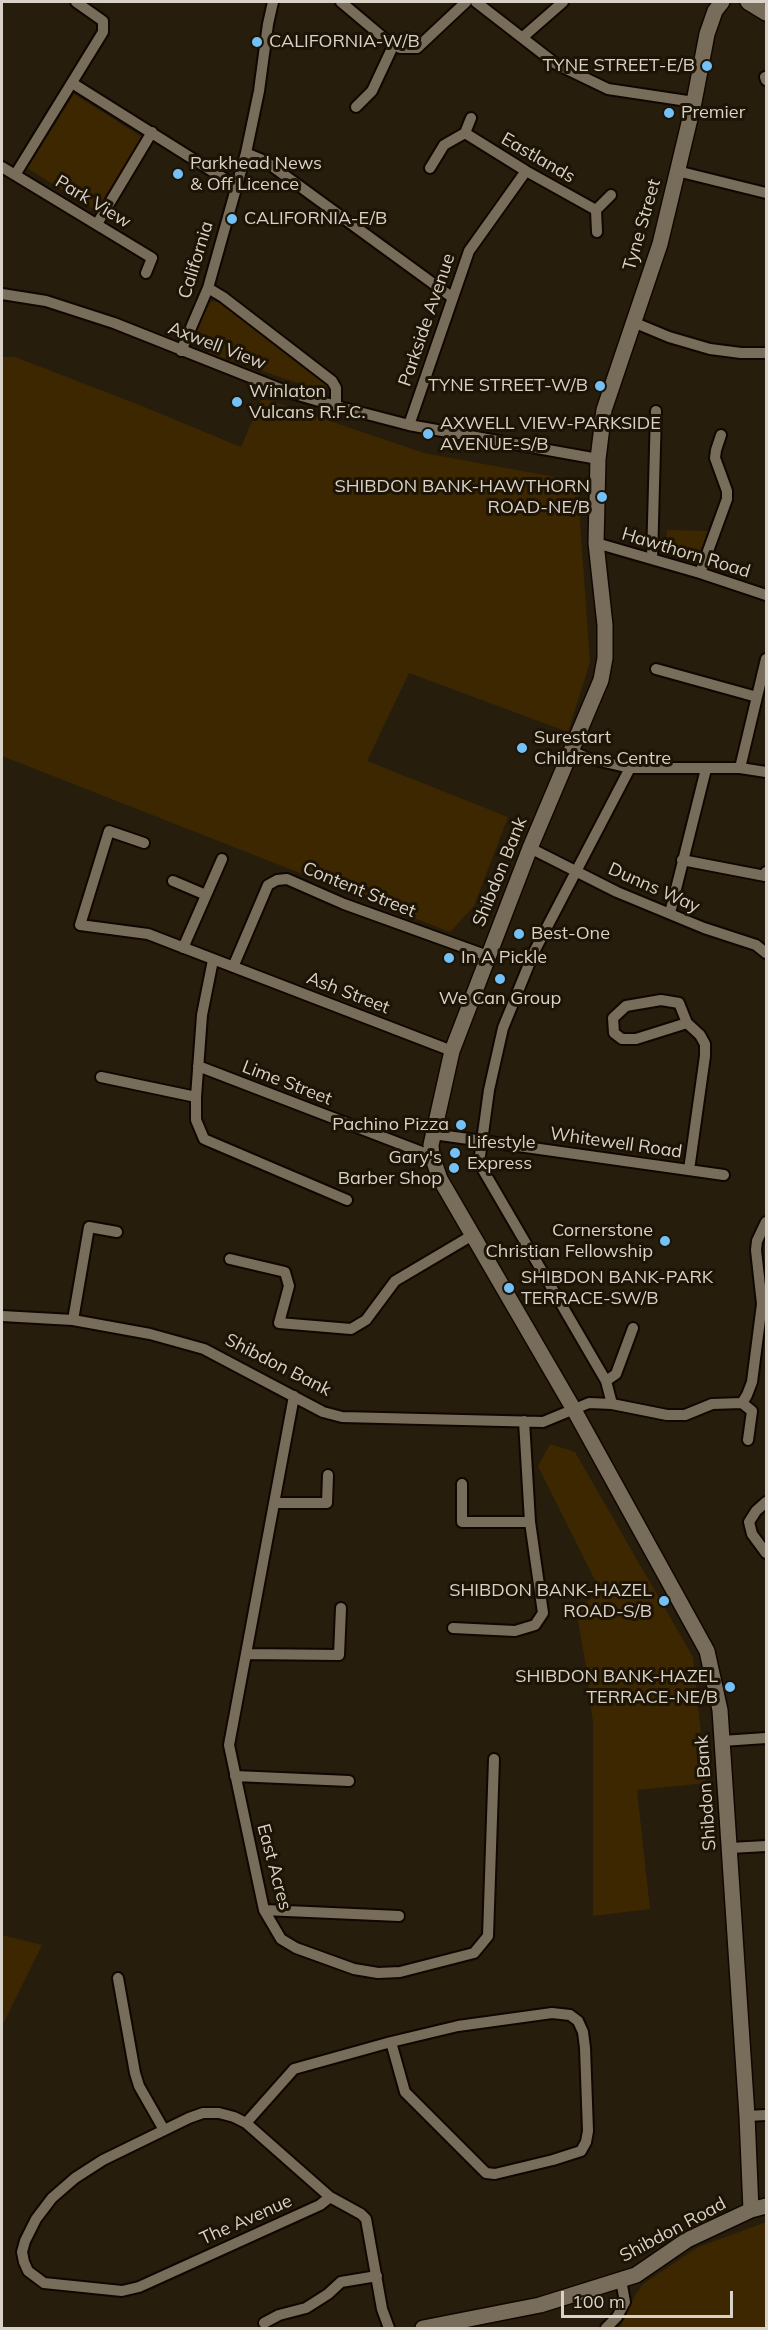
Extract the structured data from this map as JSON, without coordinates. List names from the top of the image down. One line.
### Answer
{"streets":{"street":["Eastlands","Park View","Tyne Street","California","Parkside Avenue","Axwell View","Hawthorn Road","Shibdon Bank","Dunns Way","Content Street","Ash Street","Lime Street","Whitewell Road","East Acres","The Avenue","Shibdon Road"]},"crossings":[["Eastlands","Parkside Avenue"],["Tyne Street","Axwell View"],["Tyne Street","Shibdon Bank"],["California","Axwell View"],["Parkside Avenue","Axwell View"],["Axwell View","Shibdon Bank"],["Hawthorn Road","Shibdon Bank"],["Shibdon Bank","Dunns Way"],["Shibdon Bank","Content Street"],["Shibdon Bank","Ash Street"],["Shibdon Bank","Lime Street"],["Shibdon Bank","Whitewell Road"],["Shibdon Bank","East Acres"],["Shibdon Bank","Shibdon Road"],["Content Street","Ash Street"]],"places":["CALIFORNIA-W/B","TYNE STREET-E/B","Premier","Parkhead News & Off Licence","CALIFORNIA-E/B","TYNE STREET-W/B","Winlaton Vulcans R.F.C.","AXWELL VIEW-PARKSIDE AVENUE-S/B","SHIBDON BANK-HAWTHORN ROAD-NE/B","Surestart Childrens Centre","Best-One","In A Pickle","We Can Group","Pachino Pizza","Lifestyle Express","Gary's Barber Shop","Cornerstone Christian Fellowship","SHIBDON BANK-PARK TERRACE-SW/B","SHIBDON BANK-HAZEL ROAD-S/B","SHIBDON BANK-HAZEL TERRACE-NE/B"],"scale_bar":"100 m"}
